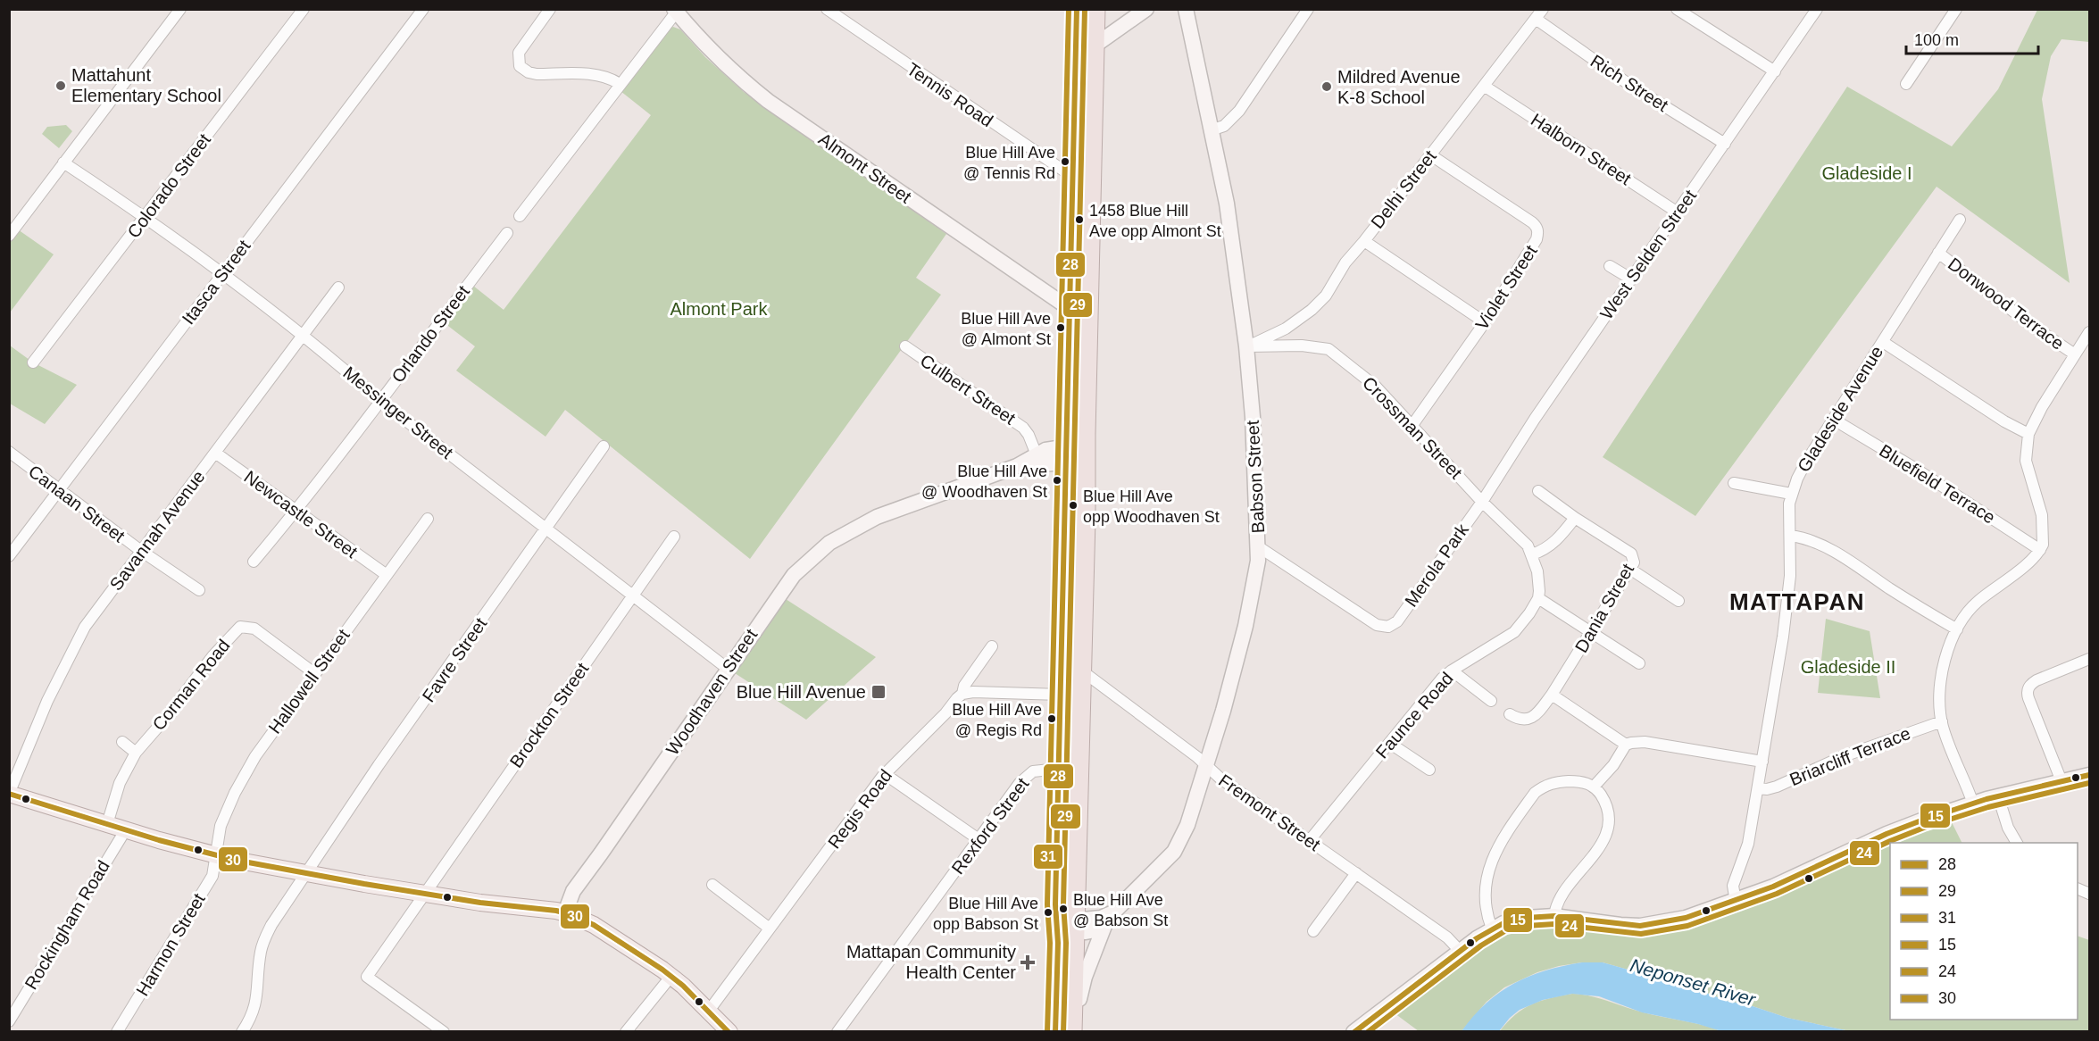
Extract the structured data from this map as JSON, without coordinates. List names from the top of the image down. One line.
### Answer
{"streets":{"main road":["Almont Street","Babson Street","Woodhaven Street"],"street":["Rich Street","Tennis Road","Halborn Street","Colorado Street","Delhi Street","West Selden Street","Itasca Street","Violet Street","Donwood Terrace","Orlando Street","Culbert Street","Gladeside Avenue","Messinger Street","Crossman Street","Bluefield Terrace","Canaan Street","Newcastle Street","Savannah Avenue","Merola Park","Dania Street","Favre Street","Hallowell Street","Corman Road","Brockton Street","Faunce Road","Briarcliff Terrace","Regis Road","Fremont Street","Rexford Street","Rockingham Road","Harmon Street"]},"crossings":[["Rich Street","Delhi Street"],["Rich Street","West Selden Street"],["Halborn Street","Delhi Street"],["Halborn Street","West Selden Street"],["Colorado Street","Messinger Street"],["Delhi Street","Violet Street"],["Delhi Street","Crossman Street"],["Delhi Street","Babson Street"],["West Selden Street","Crossman Street"],["West Selden Street","Merola Park"],["Itasca Street","Messinger Street"],["Itasca Street","Canaan Street"],["Violet Street","Crossman Street"],["Donwood Terrace","Gladeside Avenue"],["Orlando Street","Messinger Street"],["Orlando Street","Newcastle Street"],["Culbert Street","Woodhaven Street"],["Gladeside Avenue","Bluefield Terrace"],["Gladeside Avenue","Briarcliff Terrace"],["Messinger Street","Savannah Avenue"],["Messinger Street","Favre Street"],["Messinger Street","Woodhaven Street"],["Messinger Street","Brockton Street"],["Crossman Street","Babson Street"],["Crossman Street","Merola Park"],["Babson Street","Merola Park"],["Babson Street","Fremont Street"],["Canaan Street","Savannah Avenue"],["Newcastle Street","Savannah Avenue"],["Newcastle Street","Hallowell Street"],["Hallowell Street","Corman Road"],["Hallowell Street","Harmon Street"],["Faunce Road","Fremont Street"]],"districts":["MATTAPAN"],"water":["Neponset River"],"parks":["Gladeside I","Almont Park","Gladeside II"],"places":{"other":["Mattahunt Elementary School","Mildred Avenue K-8 School","Blue Hill Ave @ Tennis Rd","1458 Blue Hill Ave opp Almont St","Blue Hill Ave @ Almont St","Blue Hill Ave @ Woodhaven St","Blue Hill Ave opp Woodhaven St","Blue Hill Ave @ Regis Rd","Blue Hill Ave @ Babson St","Blue Hill Ave opp Babson St"],"transit":["Blue Hill Avenue"],"health":["Mattapan Community Health Center"]},"lines":["transit line 28","transit line 29","transit line 31","transit line 15","transit line 24","transit line 30"],"legend":["28","29","31","15","24","30"],"scale_bar":"100 m"}
